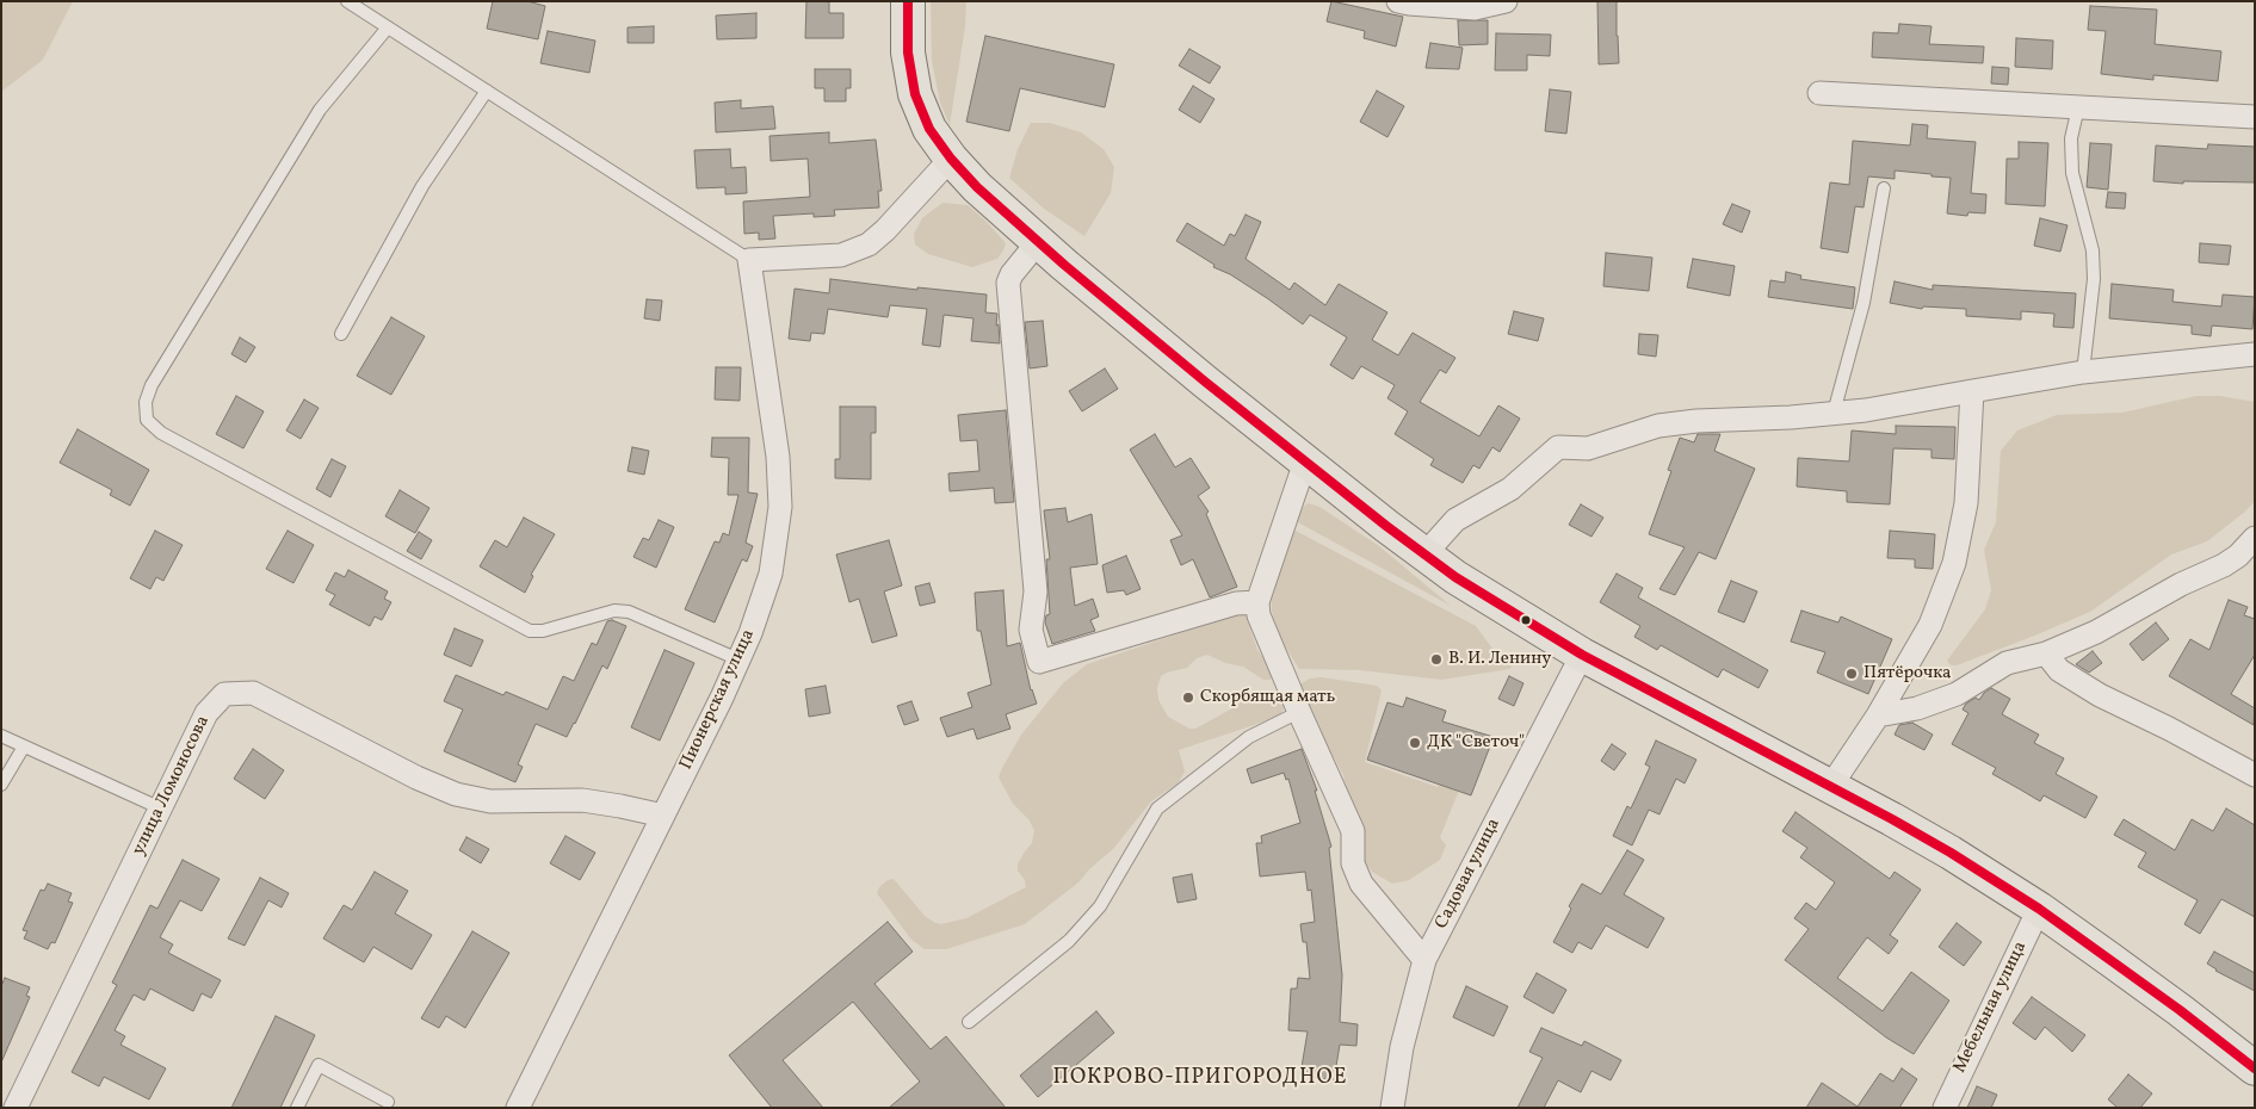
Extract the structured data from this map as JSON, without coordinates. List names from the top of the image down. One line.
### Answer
{"streets":{"street":["Пионерская улица","улица Ломоносова","Садовая улица","Мебельная улица"]},"crossings":[["Пионерская улица","улица Ломоносова"]],"districts":["ПОКРОВО-ПРИГОРОДНОЕ"],"places":["В. И. Ленину","Пятёрочка","Скорбящая мать","ДК \"Светоч\""]}
